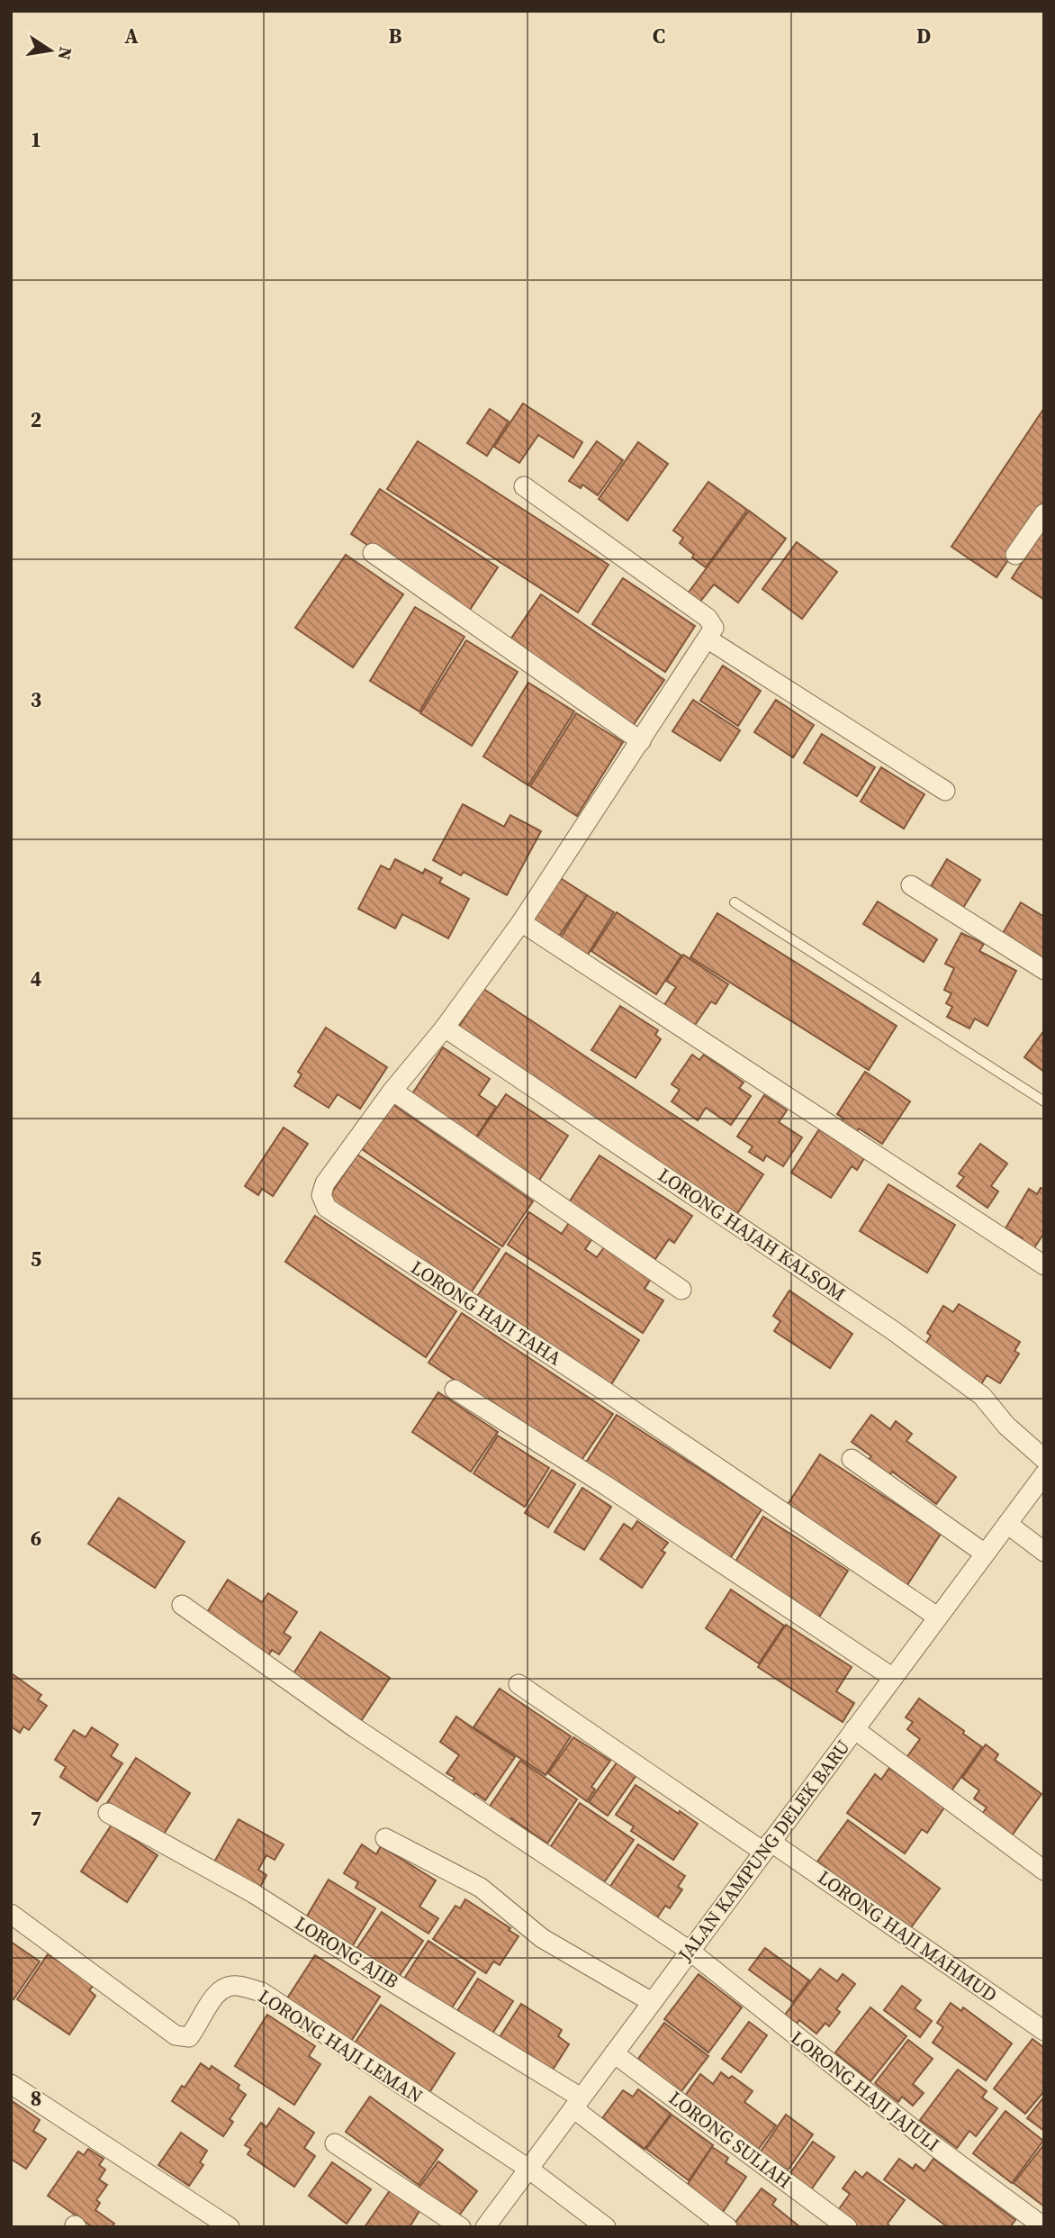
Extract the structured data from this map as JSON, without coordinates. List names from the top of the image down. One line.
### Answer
{"streets":{"street":["LORONG HAJAH KALSOM","LORONG HAJI TAHA","JALAN KAMPUNG DELEK BARU","LORONG HAJI MAHMUD","LORONG AJIB","LORONG HAJI LEMAN","LORONG HAJI JAJULI","LORONG SULIAH"]},"crossings":[["LORONG HAJAH KALSOM","LORONG HAJI TAHA"],["LORONG HAJI TAHA","JALAN KAMPUNG DELEK BARU"],["JALAN KAMPUNG DELEK BARU","LORONG HAJI MAHMUD"],["JALAN KAMPUNG DELEK BARU","LORONG AJIB"],["JALAN KAMPUNG DELEK BARU","LORONG HAJI LEMAN"],["JALAN KAMPUNG DELEK BARU","LORONG HAJI JAJULI"],["JALAN KAMPUNG DELEK BARU","LORONG SULIAH"]],"north":"right","grid":{"columns":["A","B","C","D"],"rows":["1","2","3","4","5","6","7","8"]}}
